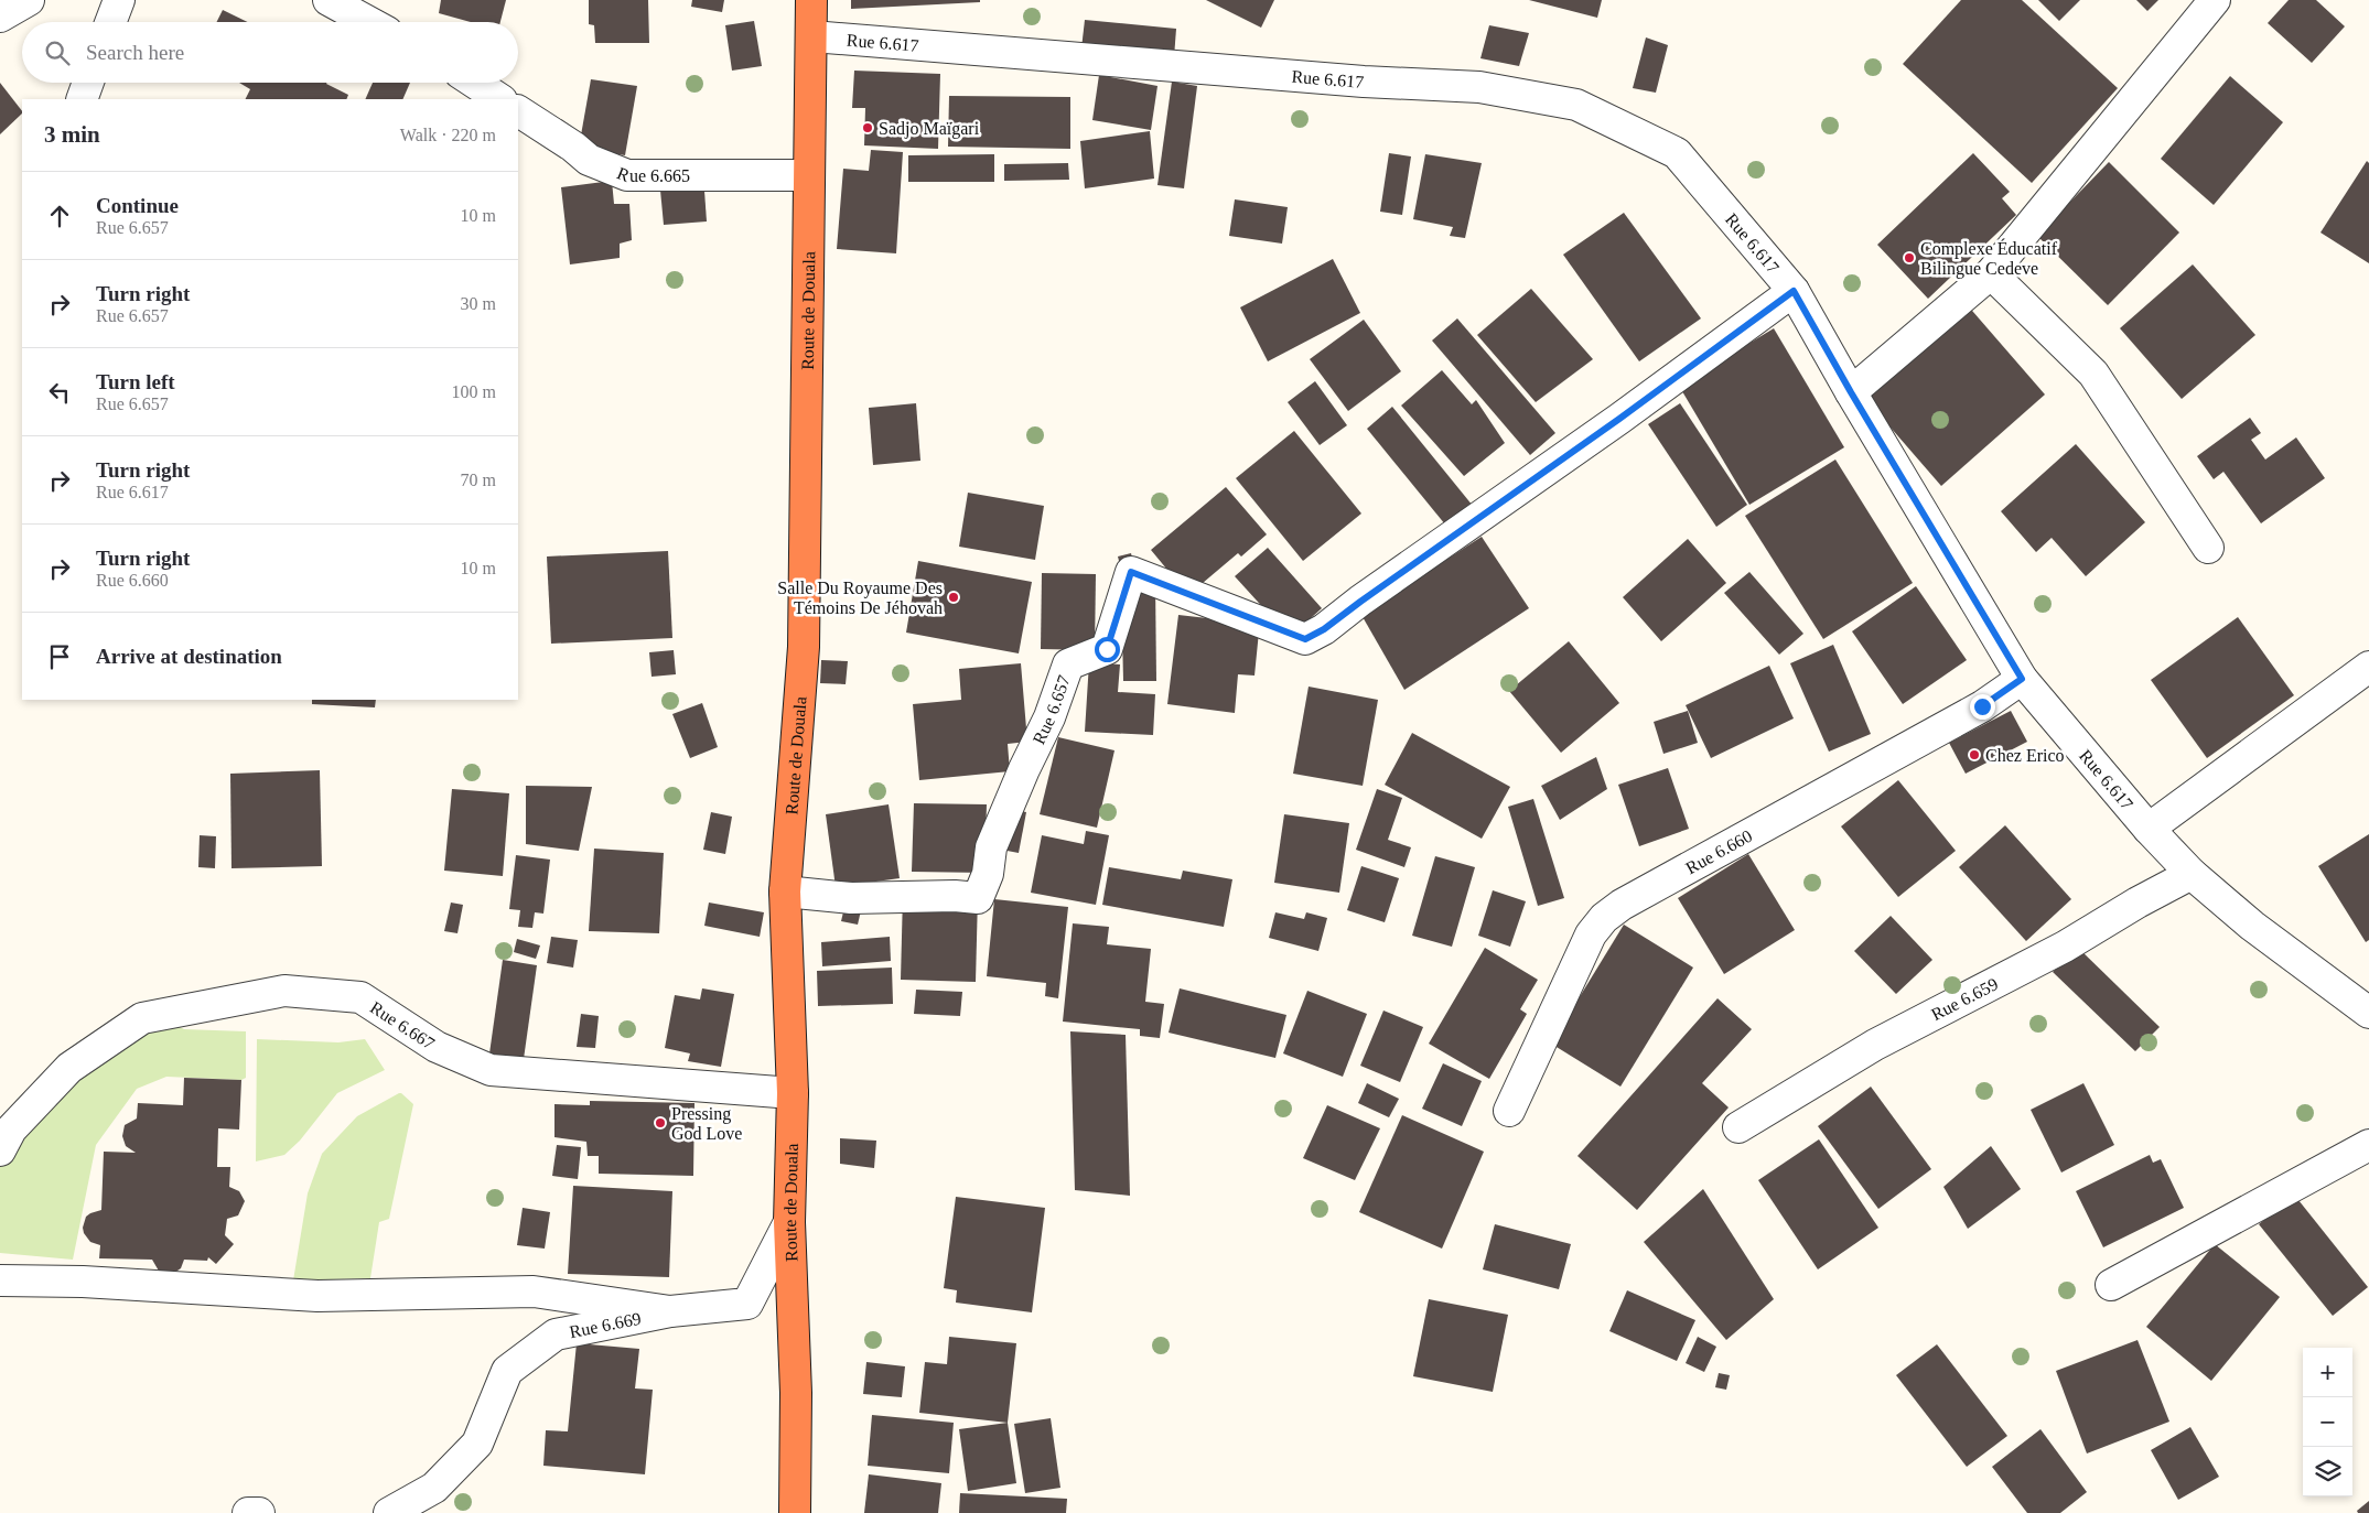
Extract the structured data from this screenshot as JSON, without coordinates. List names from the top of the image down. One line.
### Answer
{"streets":{"highway":["Route de Douala"],"street":["Rue 6.617","Rue 6.665","Rue 6.657","Rue 6.660","Rue 6.659","Rue 6.667","Rue 6.669"]},"crossings":[["Rue 6.617","Route de Douala"],["Rue 6.617","Rue 6.657"],["Rue 6.617","Rue 6.660"],["Rue 6.617","Rue 6.659"],["Rue 6.665","Route de Douala"],["Route de Douala","Rue 6.657"],["Route de Douala","Rue 6.667"],["Route de Douala","Rue 6.669"]],"places":["Sadjo Maïgari","Complexe Éducatif Bilingue Cedeve","Salle Du Royaume Des Témoins De Jéhovah","Chez Erico","Pressing God Love"],"page":{"search":"Search here","heading":["3 min","Walk · 220 m"],"list":[["Continue","Rue 6.657","10 m"],["Turn right","Rue 6.657","30 m"],["Turn left","Rue 6.657","100 m"],["Turn right","Rue 6.617","70 m"],["Turn right","Rue 6.660","10 m"],"Arrive at destination"],"map_buttons":["+","−"]}}
